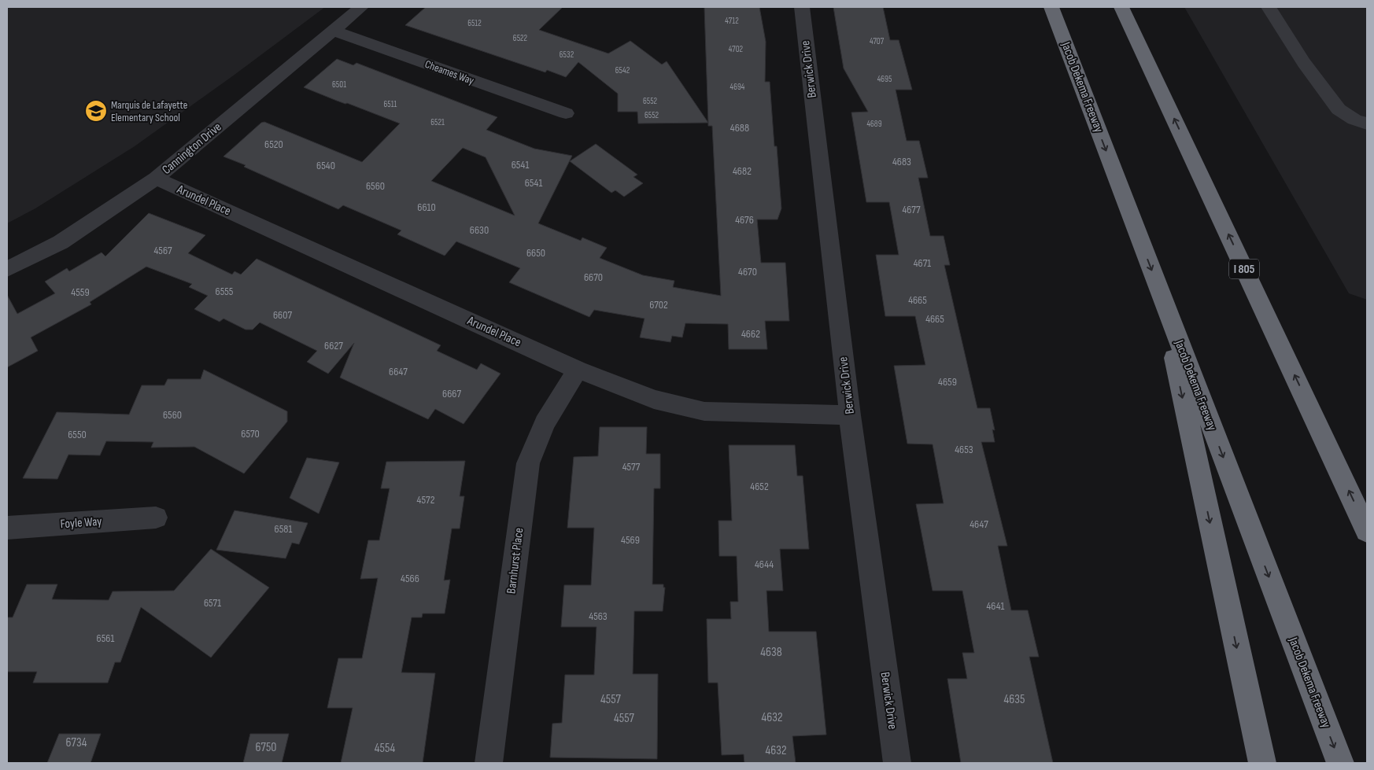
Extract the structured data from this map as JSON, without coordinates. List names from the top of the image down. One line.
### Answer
{"streets":{"highway":["Jacob Dekema Freeway","I 805"],"street":["Berwick Drive","Cheames Way","Cannington Drive","Arundel Place","Foyle Way","Barnhurst Place"]},"crossings":[["Berwick Drive","Arundel Place"],["Cheames Way","Cannington Drive"],["Cannington Drive","Arundel Place"],["Arundel Place","Barnhurst Place"]],"places":{"school or university":["Marquis de Lafayette Elementary School"]},"house_numbers":["4712","6512","6522","4707","4702","6532","6542","4695","6501","4694","6552","6511","6552","6521","4689","4688","6520","4683","6541","6540","4682","6541","6560","6610","4677","4676","6630","4567","6650","4671","4670","6670","6555","4559","4665","6702","6607","4665","4662","6627","6647","4659","6667","6560","6570","6550","4653","4577","4652","4572","4647","6581","4569","4644","4566","6571","4641","4563","6561","4638","4557","4635","4632","4557","6734","6750","4554","4632"]}
